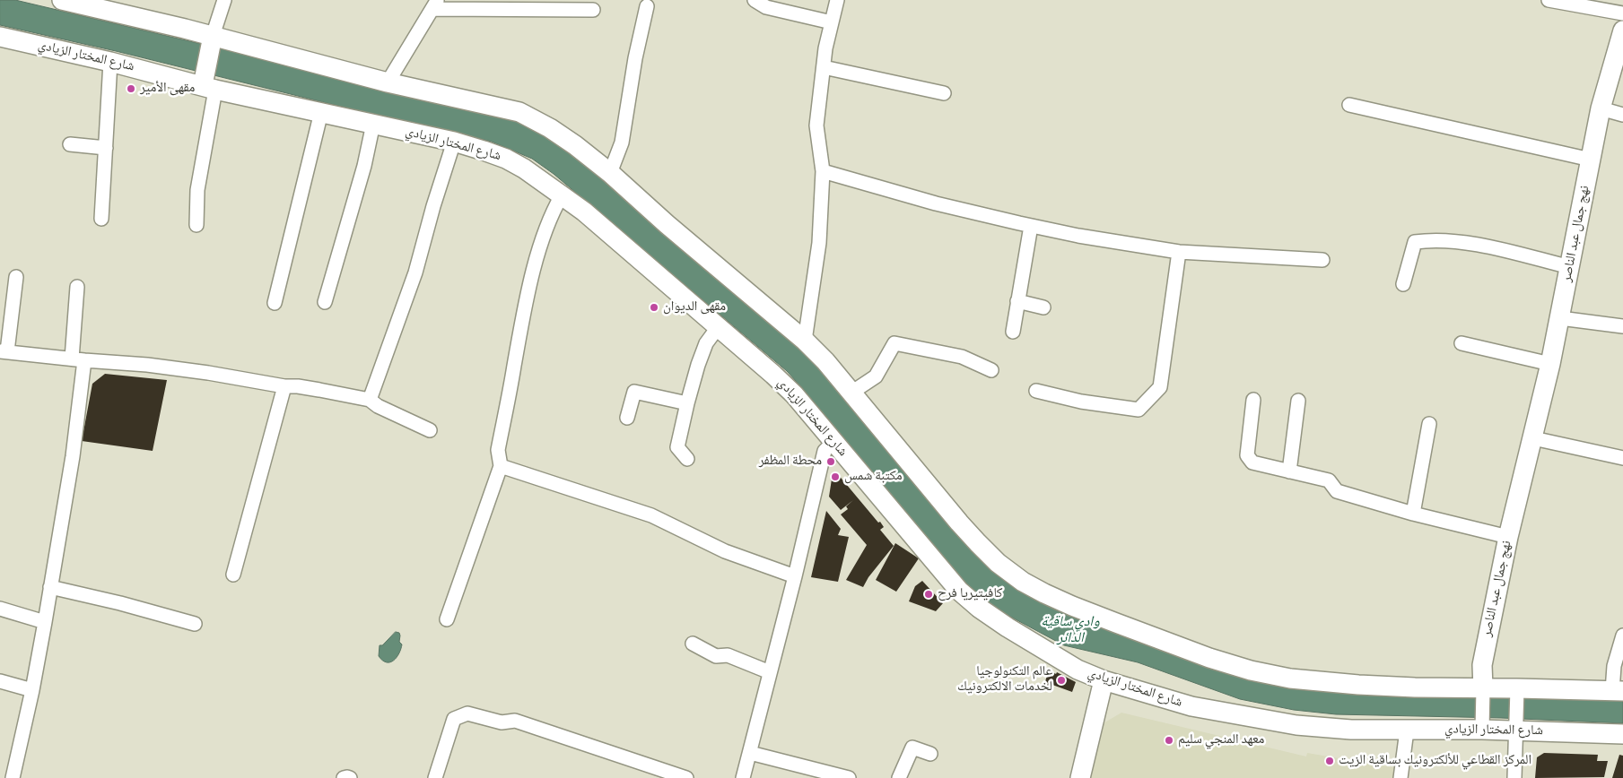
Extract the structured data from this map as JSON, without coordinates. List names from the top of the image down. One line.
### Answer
{"streets":{"street":["شارع المختار الزيادي","نهج جمال عبد الناصر"]},"water":["وادي ساقية الدائر"],"places":["مقهى الأمير","مقهى الديوان","محطة المظفر","مكتبة شمس","كافيتيريا فرح","عالم التكنولوجيا لخدمات الالكترونيك","معهد المنجي سليم","المركز القطاعي للألكترونيك بساقية الزيت"]}
